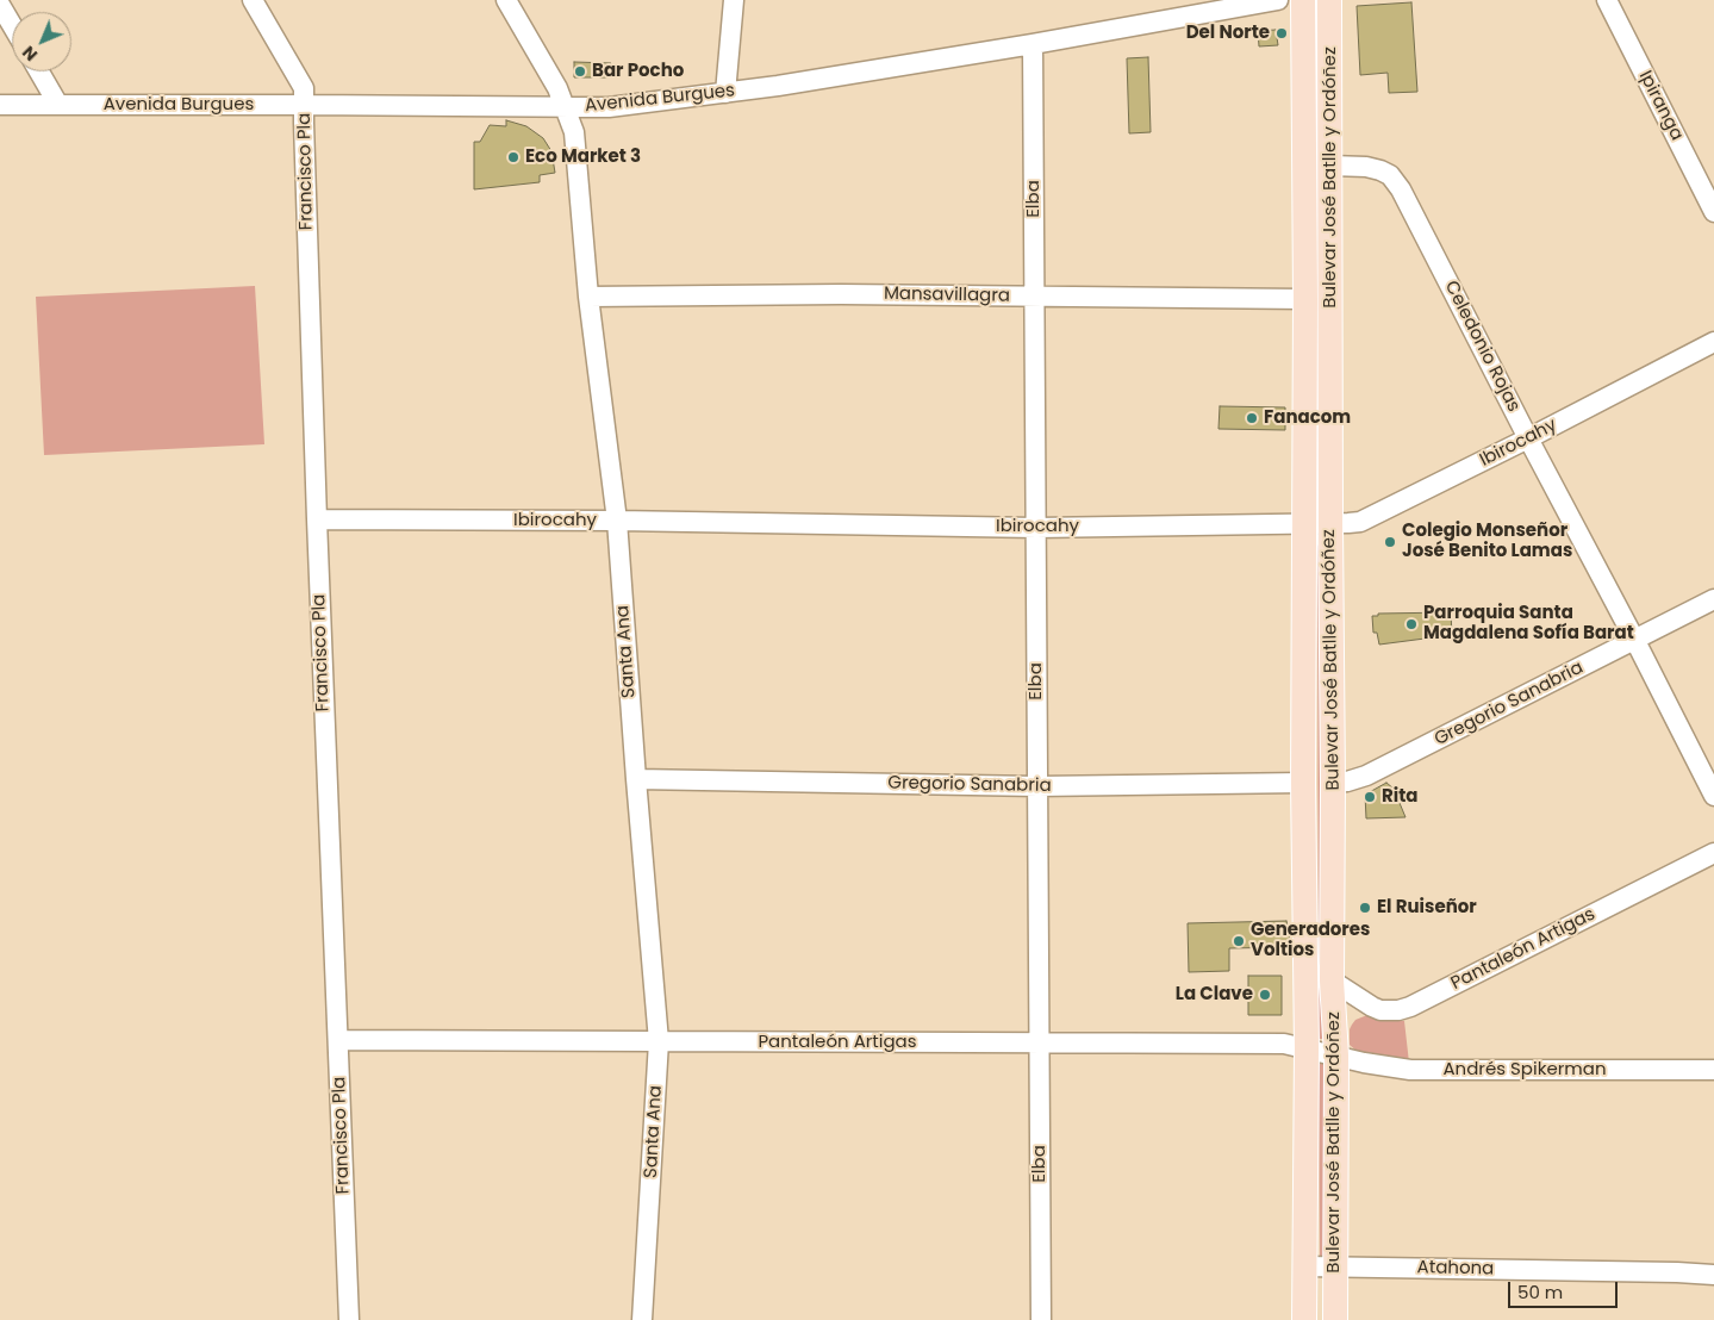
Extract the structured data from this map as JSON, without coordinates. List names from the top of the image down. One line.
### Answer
{"streets":{"main road":["Bulevar José Batlle y Ordóñez"],"street":["Avenida Burgues","Ipiranga","Francisco Pla","Elba","Mansavillagra","Celedonio Rojas","Ibirocahy","Santa Ana","Gregorio Sanabria","Pantaleón Artigas","Andrés Spikerman","Atahona"]},"crossings":[["Avenida Burgues","Francisco Pla"],["Avenida Burgues","Elba"],["Avenida Burgues","Santa Ana"],["Francisco Pla","Ibirocahy"],["Francisco Pla","Pantaleón Artigas"],["Bulevar José Batlle y Ordóñez","Mansavillagra"],["Bulevar José Batlle y Ordóñez","Celedonio Rojas"],["Bulevar José Batlle y Ordóñez","Ibirocahy"],["Bulevar José Batlle y Ordóñez","Gregorio Sanabria"],["Bulevar José Batlle y Ordóñez","Pantaleón Artigas"],["Bulevar José Batlle y Ordóñez","Andrés Spikerman"],["Bulevar José Batlle y Ordóñez","Atahona"],["Elba","Mansavillagra"],["Elba","Ibirocahy"],["Elba","Gregorio Sanabria"],["Elba","Pantaleón Artigas"],["Mansavillagra","Santa Ana"],["Celedonio Rojas","Ibirocahy"],["Celedonio Rojas","Gregorio Sanabria"],["Ibirocahy","Santa Ana"],["Santa Ana","Gregorio Sanabria"],["Santa Ana","Pantaleón Artigas"],["Pantaleón Artigas","Andrés Spikerman"]],"places":["Del Norte","Bar Pocho","Eco Market 3","Fanacom","Colegio Monseñor José Benito Lamas","Parroquia Santa Magdalena Sofía Barat","Rita","El Ruiseñor","Generadores Voltios","La Clave"],"scale_bar":"50 m","north":"bottom left"}
